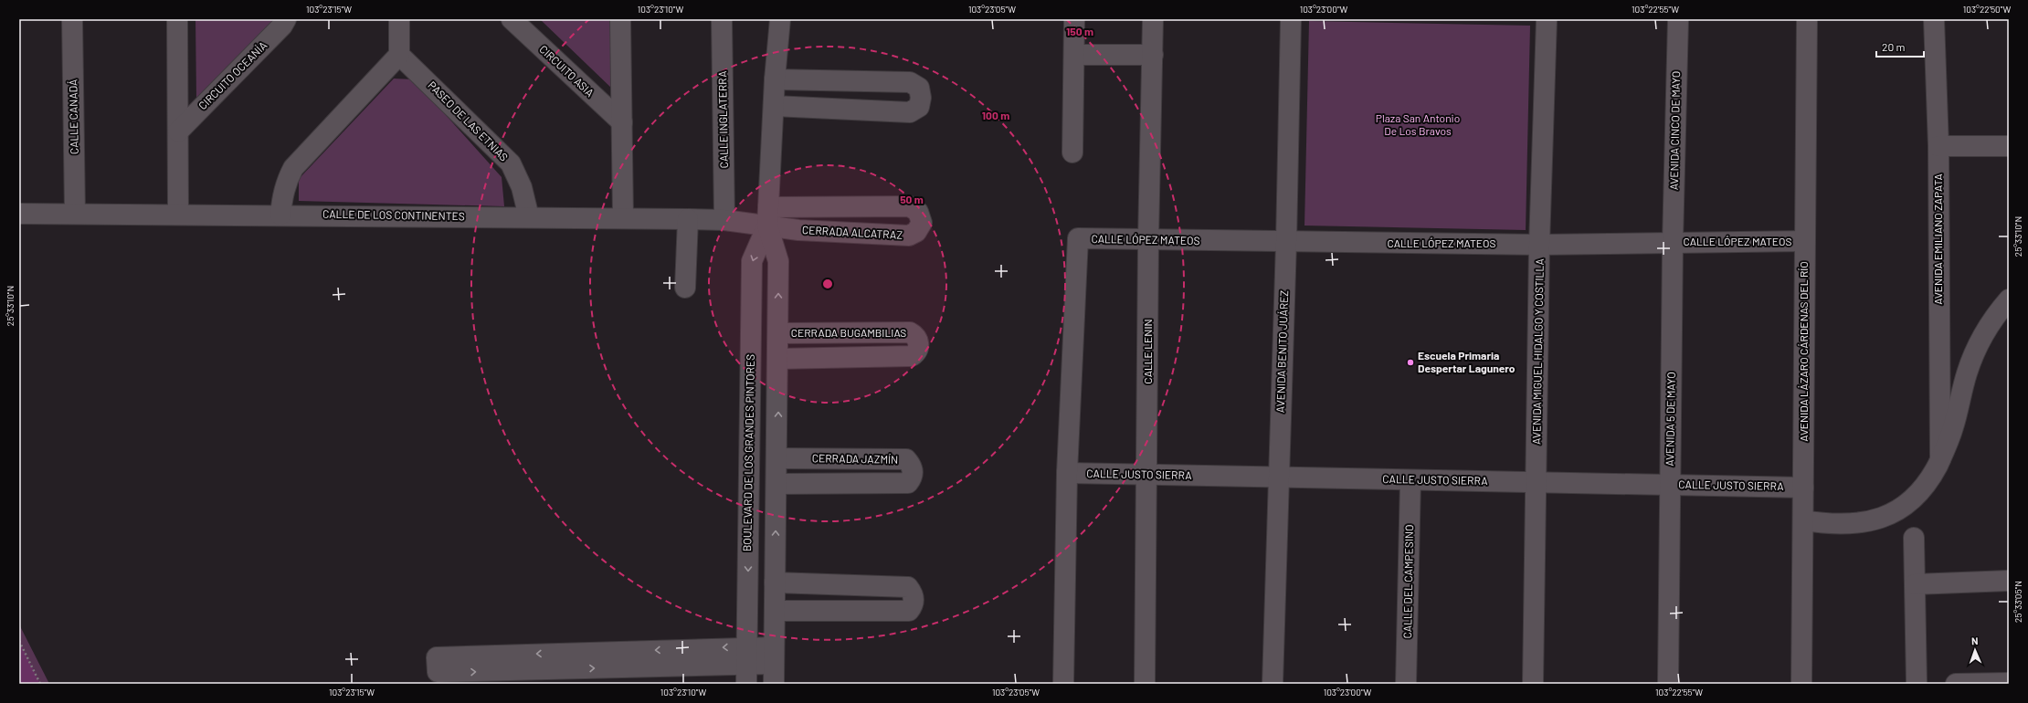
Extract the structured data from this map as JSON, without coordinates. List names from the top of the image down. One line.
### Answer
{"streets":{"street":["CIRCUITO ASIA","CIRCUITO OCEANÍA","CALLE CANADÁ","CALLE INGLATERRA","PASEO DE LAS ETNIAS","AVENIDA CINCO DE MAYO","CALLE DE LOS CONTINENTES","CERRADA ALCATRAZ","AVENIDA EMILIANO ZAPATA","CALLE LÓPEZ MATEOS","CERRADA BUGAMBILIAS","CALLE LENIN","AVENIDA BENITO JUÁREZ","AVENIDA MIGUEL HIDALGO Y COSTILLA","AVENIDA LÁZARO CÁRDENAS DEL RÍO","AVENIDA 5 DE MAYO","BOULEVARD DE LOS GRANDES PINTORES","CERRADA JAZMÍN","CALLE JUSTO SIERRA","CALLE DEL CAMPESINO"]},"crossings":[["CALLE CANADÁ","CALLE DE LOS CONTINENTES"],["CALLE INGLATERRA","CALLE DE LOS CONTINENTES"],["PASEO DE LAS ETNIAS","CALLE DE LOS CONTINENTES"],["AVENIDA CINCO DE MAYO","CALLE LÓPEZ MATEOS"],["AVENIDA CINCO DE MAYO","AVENIDA 5 DE MAYO"],["CALLE DE LOS CONTINENTES","CERRADA ALCATRAZ"],["CALLE DE LOS CONTINENTES","BOULEVARD DE LOS GRANDES PINTORES"],["CERRADA ALCATRAZ","BOULEVARD DE LOS GRANDES PINTORES"],["CALLE LÓPEZ MATEOS","CALLE LENIN"],["CALLE LÓPEZ MATEOS","AVENIDA BENITO JUÁREZ"],["CALLE LÓPEZ MATEOS","AVENIDA MIGUEL HIDALGO Y COSTILLA"],["CALLE LÓPEZ MATEOS","AVENIDA LÁZARO CÁRDENAS DEL RÍO"],["CALLE LÓPEZ MATEOS","AVENIDA 5 DE MAYO"],["CALLE LÓPEZ MATEOS","CALLE JUSTO SIERRA"],["CERRADA BUGAMBILIAS","BOULEVARD DE LOS GRANDES PINTORES"],["CALLE LENIN","CALLE JUSTO SIERRA"],["AVENIDA BENITO JUÁREZ","CALLE JUSTO SIERRA"],["AVENIDA MIGUEL HIDALGO Y COSTILLA","CALLE JUSTO SIERRA"],["AVENIDA LÁZARO CÁRDENAS DEL RÍO","CALLE JUSTO SIERRA"],["AVENIDA 5 DE MAYO","CALLE JUSTO SIERRA"],["BOULEVARD DE LOS GRANDES PINTORES","CERRADA JAZMÍN"],["CALLE JUSTO SIERRA","CALLE DEL CAMPESINO"]],"parks":["Plaza San Antonio De Los Bravos"],"places":["Escuela Primaria Despertar Lagunero"],"scale_bar":"20 m","north":"top","coordinates":["103°23'15\"W","103°23'10\"W","103°23'05\"W","103°23'00\"W","103°22'55\"W","103°22'50\"W","25°33'10\"N","25°33'05\"N"],"rings":["150 m","100 m","50 m"]}
